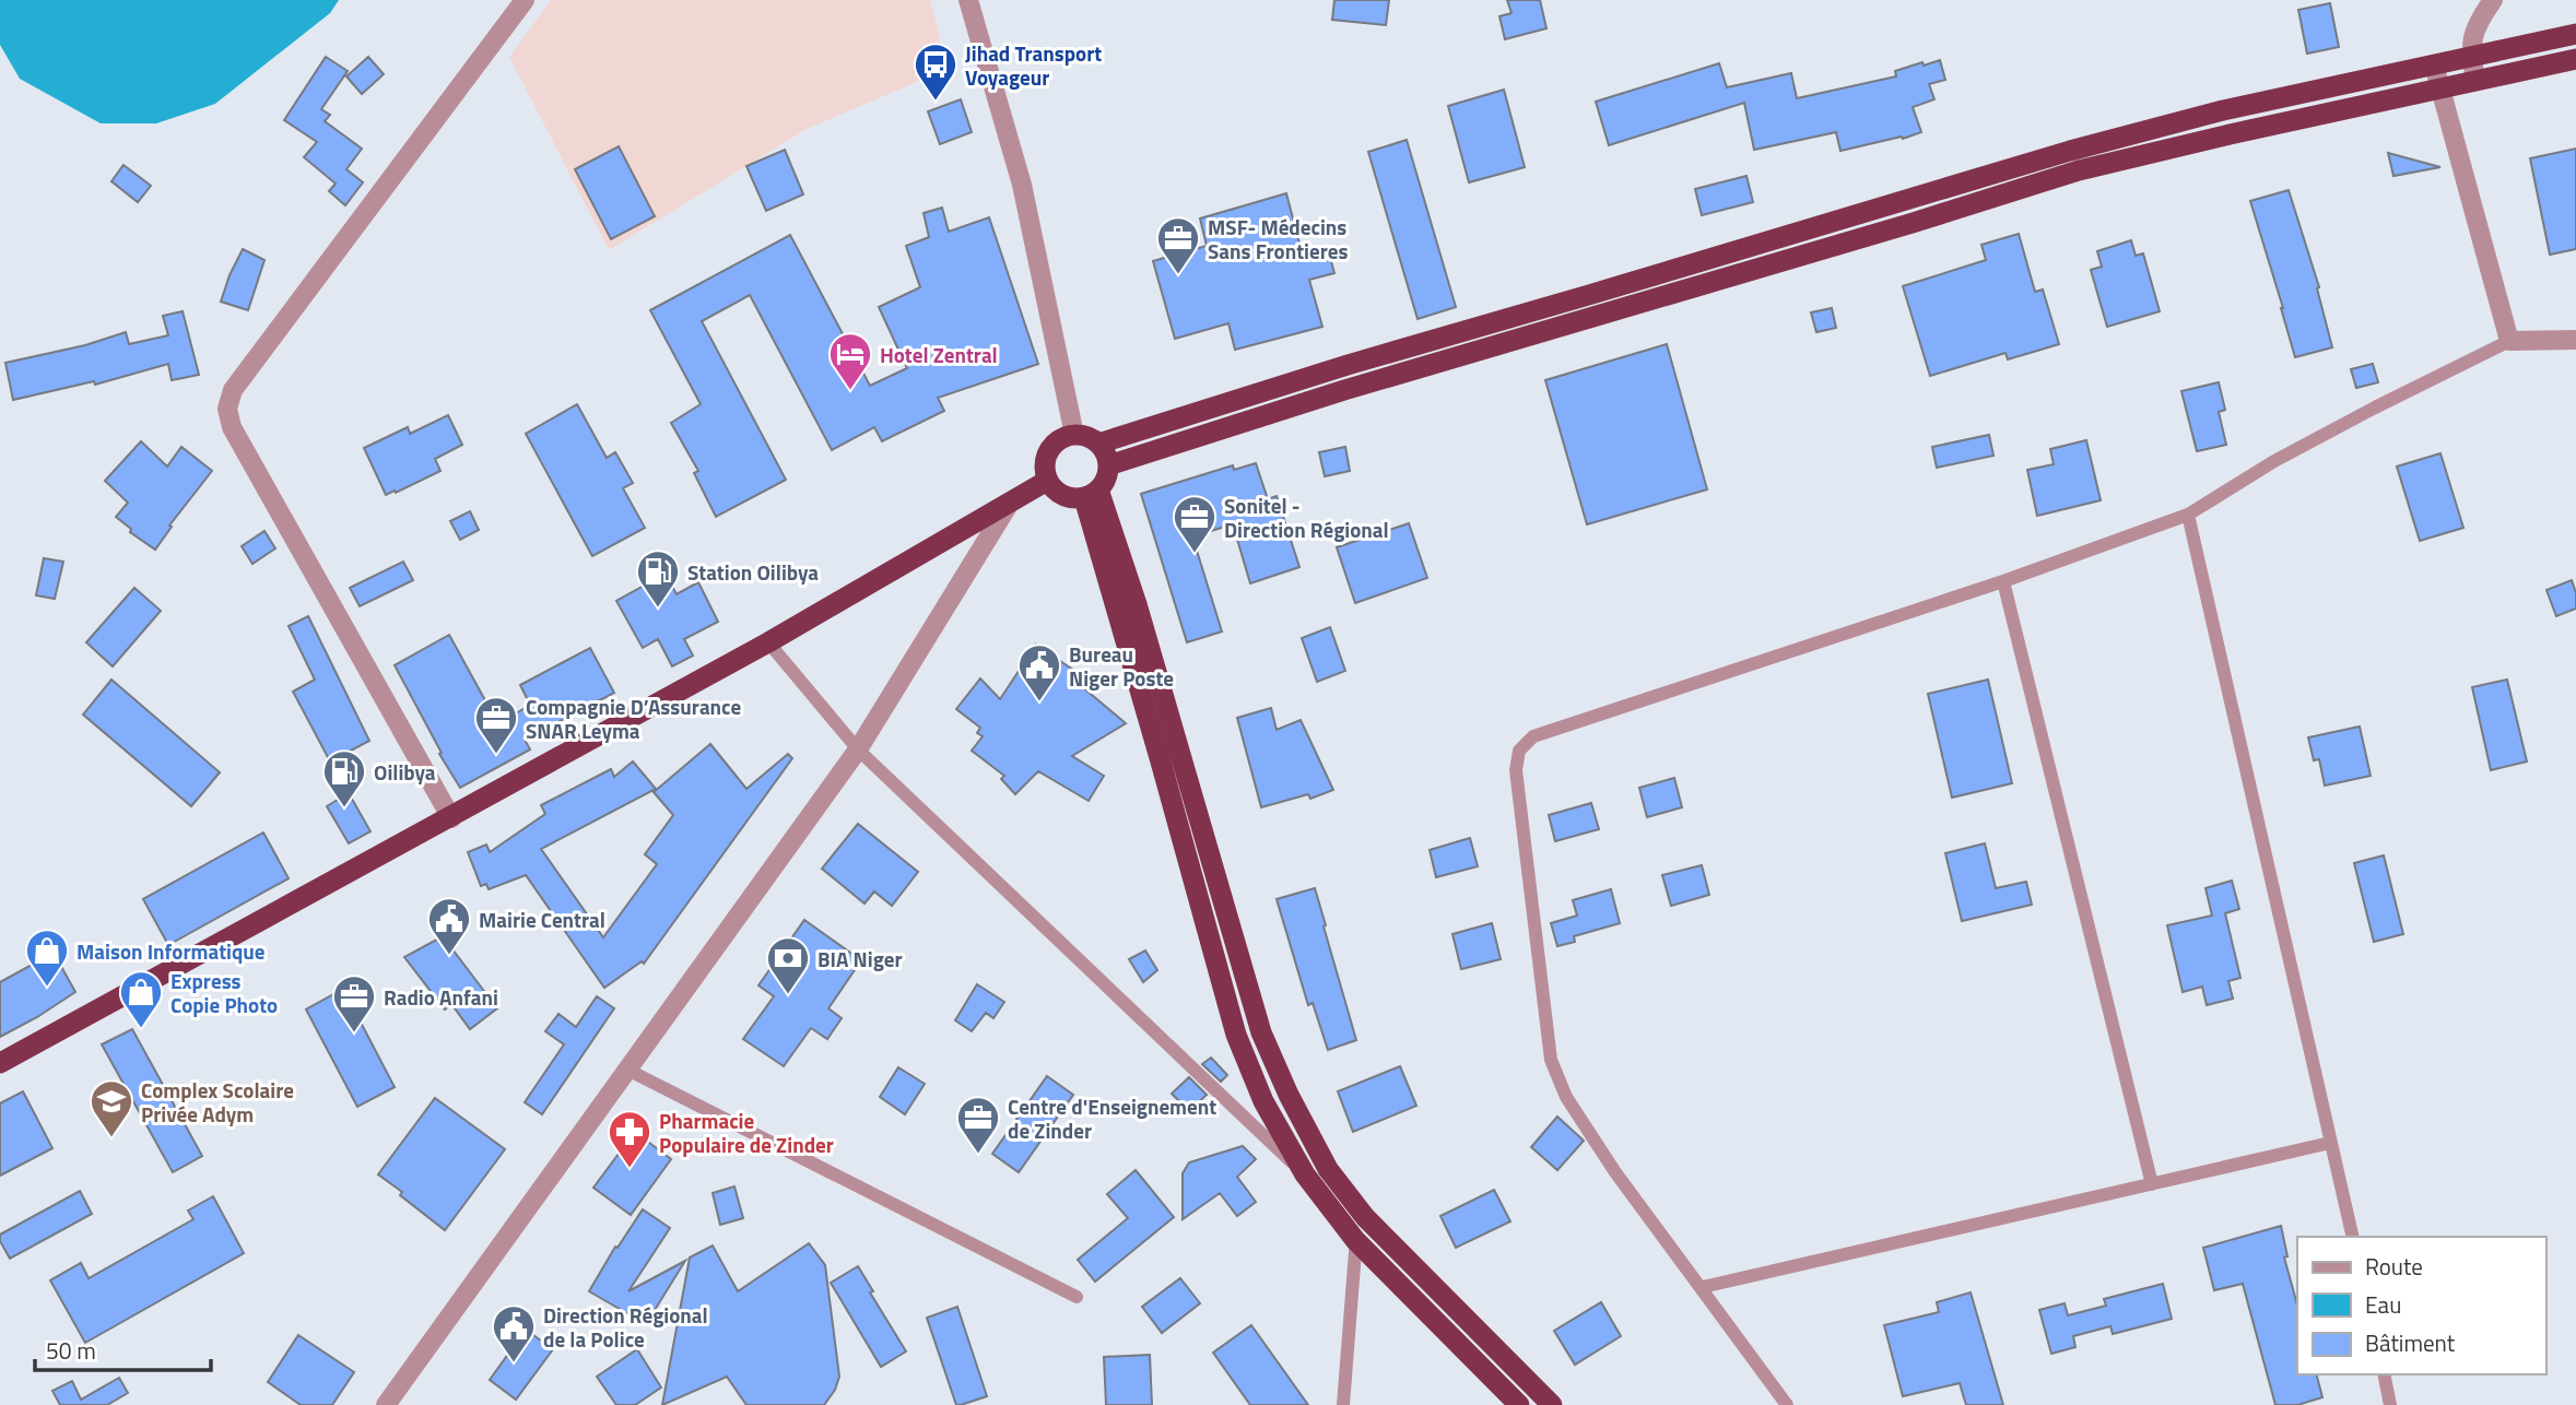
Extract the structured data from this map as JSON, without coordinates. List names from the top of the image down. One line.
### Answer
{"places":{"bus stop":["Jihad Transport Voyageur"],"office":["MSF- Médecins Sans Frontieres","Sonitel - Direction Régional","Compagnie D’Assurance SNAR Leyma","Radio Anfani","Centre d'Enseignement de Zinder"],"hotel":["Hotel Zentral"],"fuel station":["Station Oilibya","Oilibya"],"public building":["Bureau Niger Poste","Mairie Central","Direction Régional de la Police"],"shop":["Maison Informatique","Express Copie Photo"],"bank":["BIA Niger"],"school or university":["Complex Scolaire Privée Adym"],"pharmacy":["Pharmacie Populaire de Zinder"]},"legend":["Route","Eau","Bâtiment"],"scale_bar":"50 m"}
